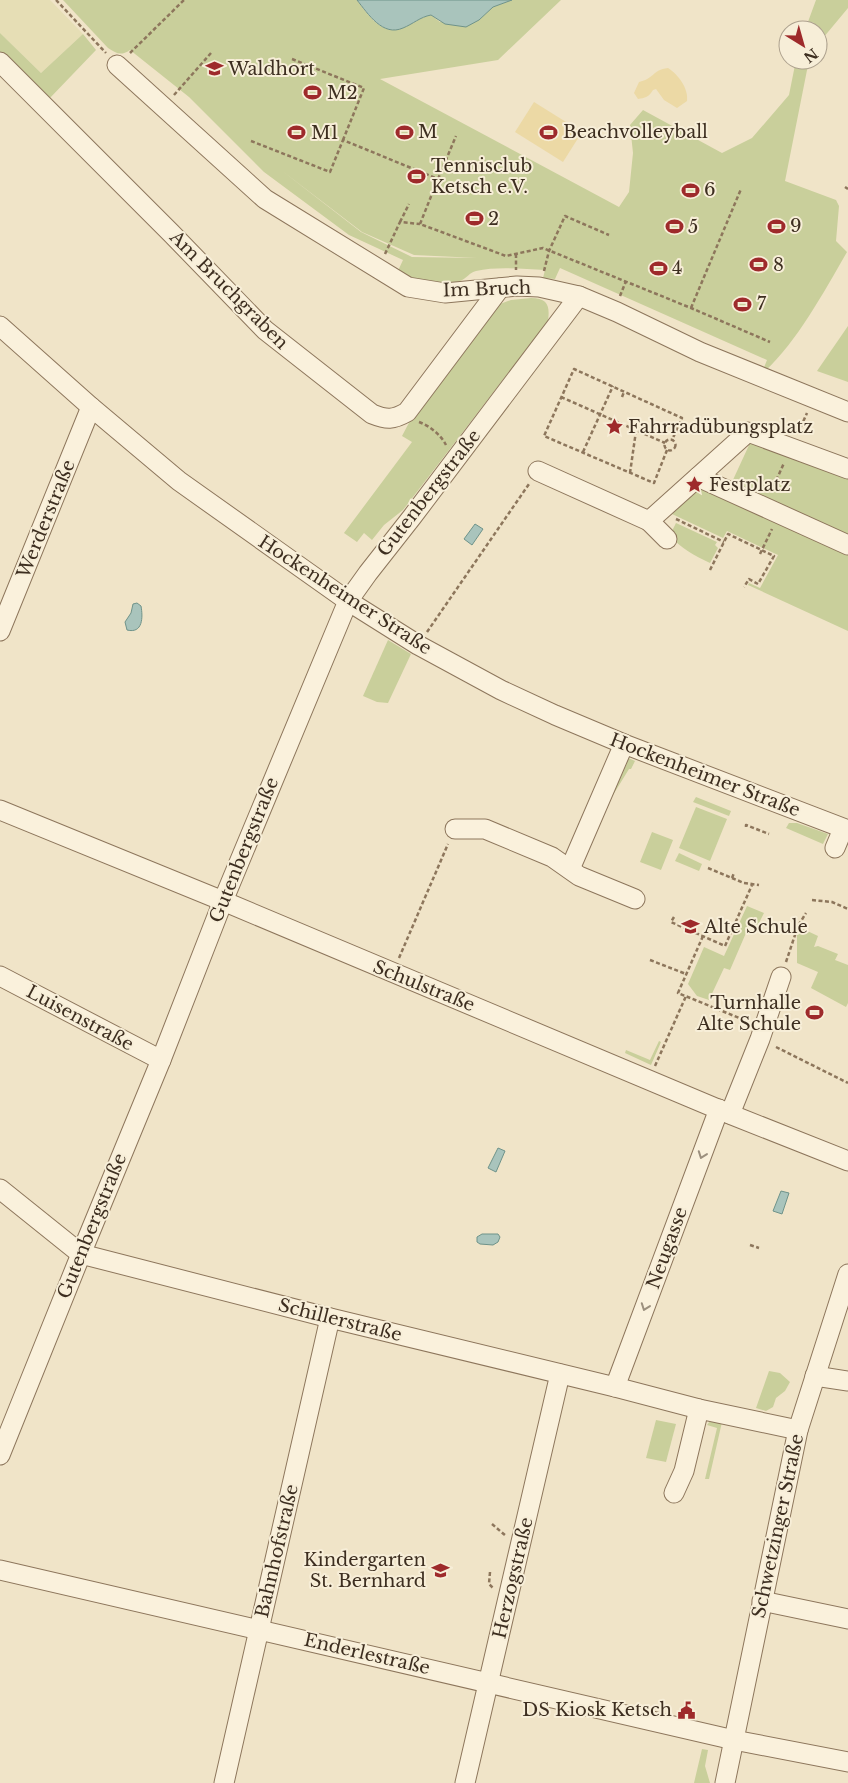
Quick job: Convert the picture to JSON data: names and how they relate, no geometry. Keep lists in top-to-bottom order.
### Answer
{
  "streets": {
    "street": [
      "Im Bruch",
      "Am Bruchgraben",
      "Gutenbergstraße",
      "Werderstraße",
      "Hockenheimer Straße",
      "Schulstraße",
      "Luisenstraße",
      "Neugasse",
      "Schillerstraße",
      "Schwetzinger Straße",
      "Bahnhofstraße",
      "Herzogstraße",
      "Enderlestraße"
    ]
  },
  "crossings": [
    ["Im Bruch", "Gutenbergstraße"],
    ["Gutenbergstraße", "Hockenheimer Straße"],
    ["Gutenbergstraße", "Schulstraße"],
    ["Gutenbergstraße", "Luisenstraße"],
    ["Gutenbergstraße", "Schillerstraße"],
    ["Werderstraße", "Hockenheimer Straße"],
    ["Schulstraße", "Neugasse"],
    ["Neugasse", "Schillerstraße"],
    ["Schillerstraße", "Schwetzinger Straße"],
    ["Schillerstraße", "Bahnhofstraße"],
    ["Schillerstraße", "Herzogstraße"],
    ["Schwetzinger Straße", "Enderlestraße"],
    ["Bahnhofstraße", "Enderlestraße"],
    ["Herzogstraße", "Enderlestraße"]
  ],
  "one_way": ["Neugasse"],
  "places": {
    "school or university": ["Waldhort", "Alte Schule", "Kindergarten St. Bernhard"],
    "sports": [
      "M2",
      "M",
      "Beachvolleyball",
      "M1",
      "Tennisclub Ketsch e.V.",
      "6",
      "2",
      "9",
      "5",
      "8",
      "4",
      "7",
      "Turnhalle Alte Schule"
    ],
    "place": ["Fahrradübungsplatz", "Festplatz"],
    "public building": ["DS Kiosk Ketsch"]
  },
  "north": "bottom right"
}
